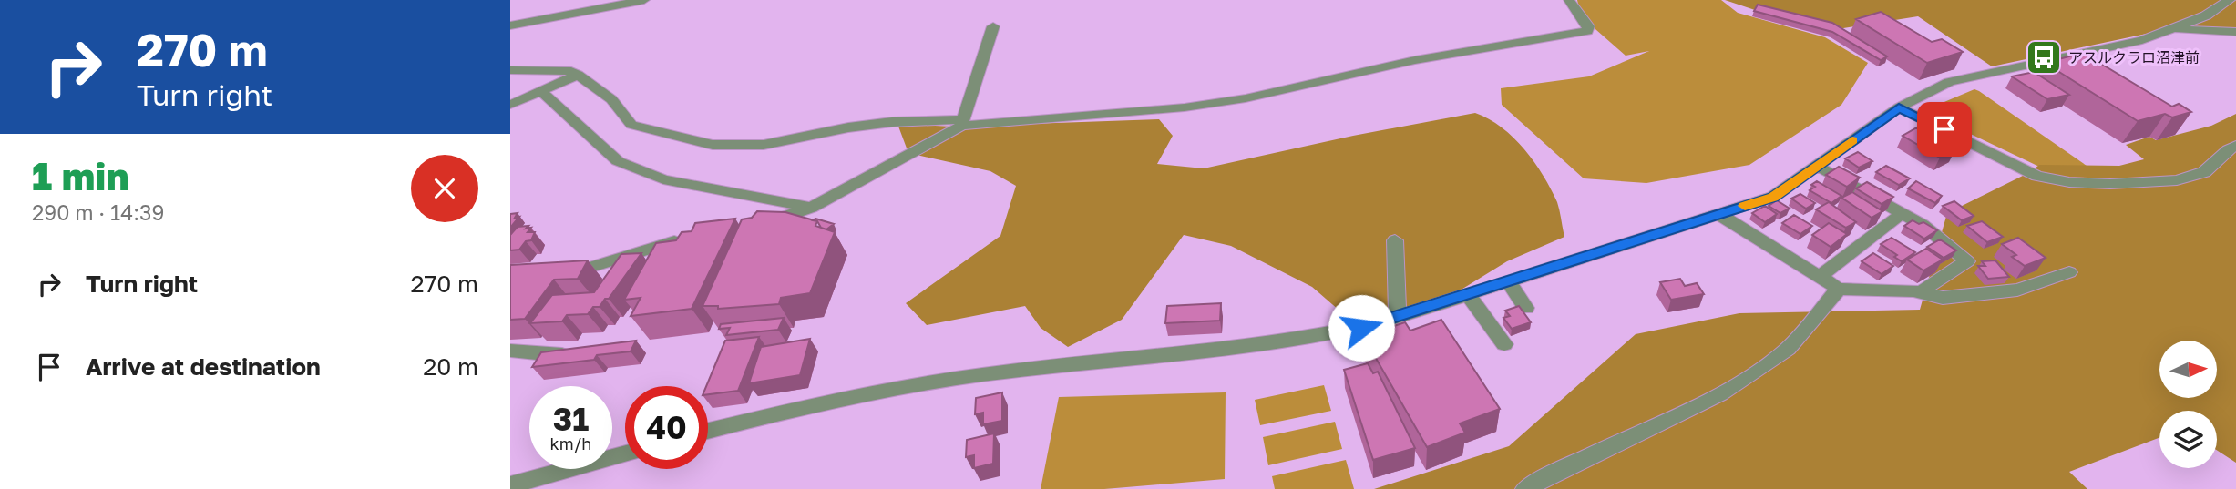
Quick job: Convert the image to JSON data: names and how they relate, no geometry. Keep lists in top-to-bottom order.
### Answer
{
  "places": {
    "bus stop": ["アスルクラロ沼津前"]
  },
  "north": "right",
  "page": {
    "turn": ["270 m", "Turn right"],
    "heading": ["1 min", "290 m · 14:39"],
    "list": [
      {
        "name": "Turn right",
        "value": "270 m"
      },
      {
        "name": "Arrive at destination",
        "value": "20 m"
      }
    ],
    "speed": "31 km/h",
    "limit": "40"
  }
}
